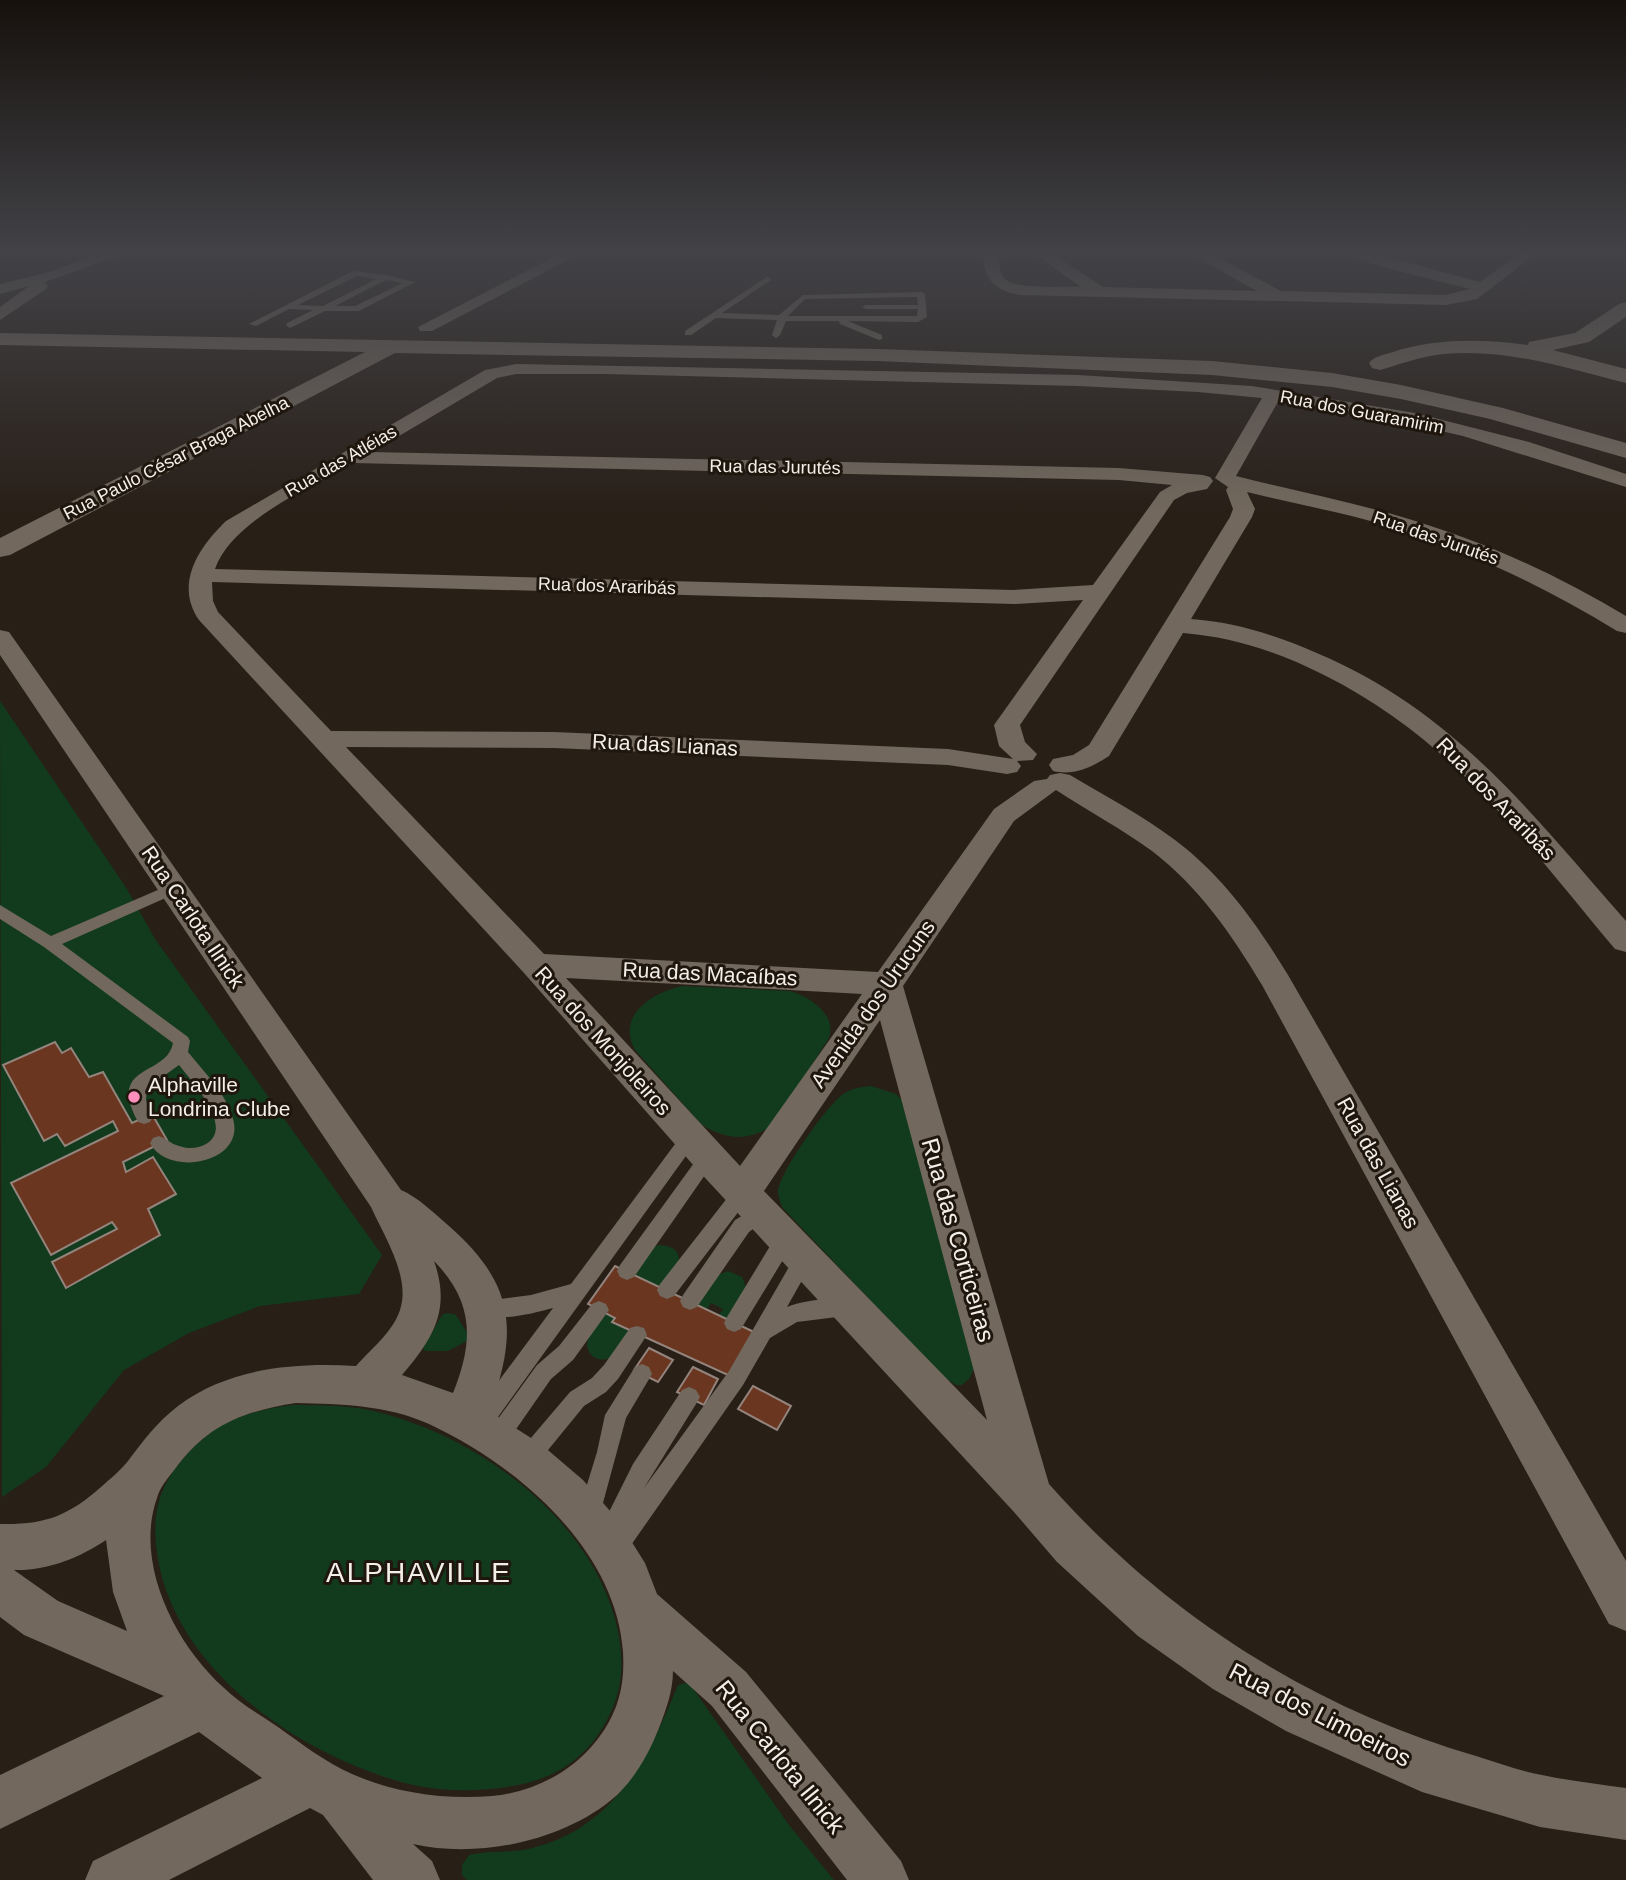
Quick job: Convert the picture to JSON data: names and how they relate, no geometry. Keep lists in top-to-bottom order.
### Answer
{
  "streets": {
    "street": [
      "Rua dos Guaramirim",
      "Rua Paulo César Braga Abelha",
      "Rua das Atléias",
      "Rua das Jurutés",
      "Rua dos Araribás",
      "Rua das Lianas",
      "Rua Carlota Ilnick",
      "Rua das Macaíbas",
      "Avenida dos Urucuns",
      "Rua dos Monjoleiros",
      "Rua das Corticeiras",
      "Rua dos Limoeiros"
    ]
  },
  "crossings": [
    ["Rua dos Guaramirim", "Rua das Atléias"],
    ["Rua das Atléias", "Rua das Jurutés"],
    ["Rua das Atléias", "Rua dos Araribás"],
    ["Rua das Atléias", "Rua dos Monjoleiros"],
    ["Rua das Jurutés", "Avenida dos Urucuns"],
    ["Rua dos Araribás", "Avenida dos Urucuns"],
    ["Rua dos Araribás", "Rua dos Monjoleiros"],
    ["Rua das Lianas", "Avenida dos Urucuns"],
    ["Rua das Lianas", "Rua dos Monjoleiros"],
    ["Rua das Macaíbas", "Avenida dos Urucuns"],
    ["Rua das Macaíbas", "Rua dos Monjoleiros"],
    ["Rua das Macaíbas", "Rua das Corticeiras"],
    ["Avenida dos Urucuns", "Rua dos Monjoleiros"],
    ["Avenida dos Urucuns", "Rua das Corticeiras"],
    ["Rua dos Monjoleiros", "Rua das Corticeiras"],
    ["Rua dos Monjoleiros", "Rua dos Limoeiros"],
    ["Rua das Corticeiras", "Rua dos Limoeiros"]
  ],
  "districts": ["ALPHAVILLE"],
  "places": ["Alphaville Londrina Clube"]
}
